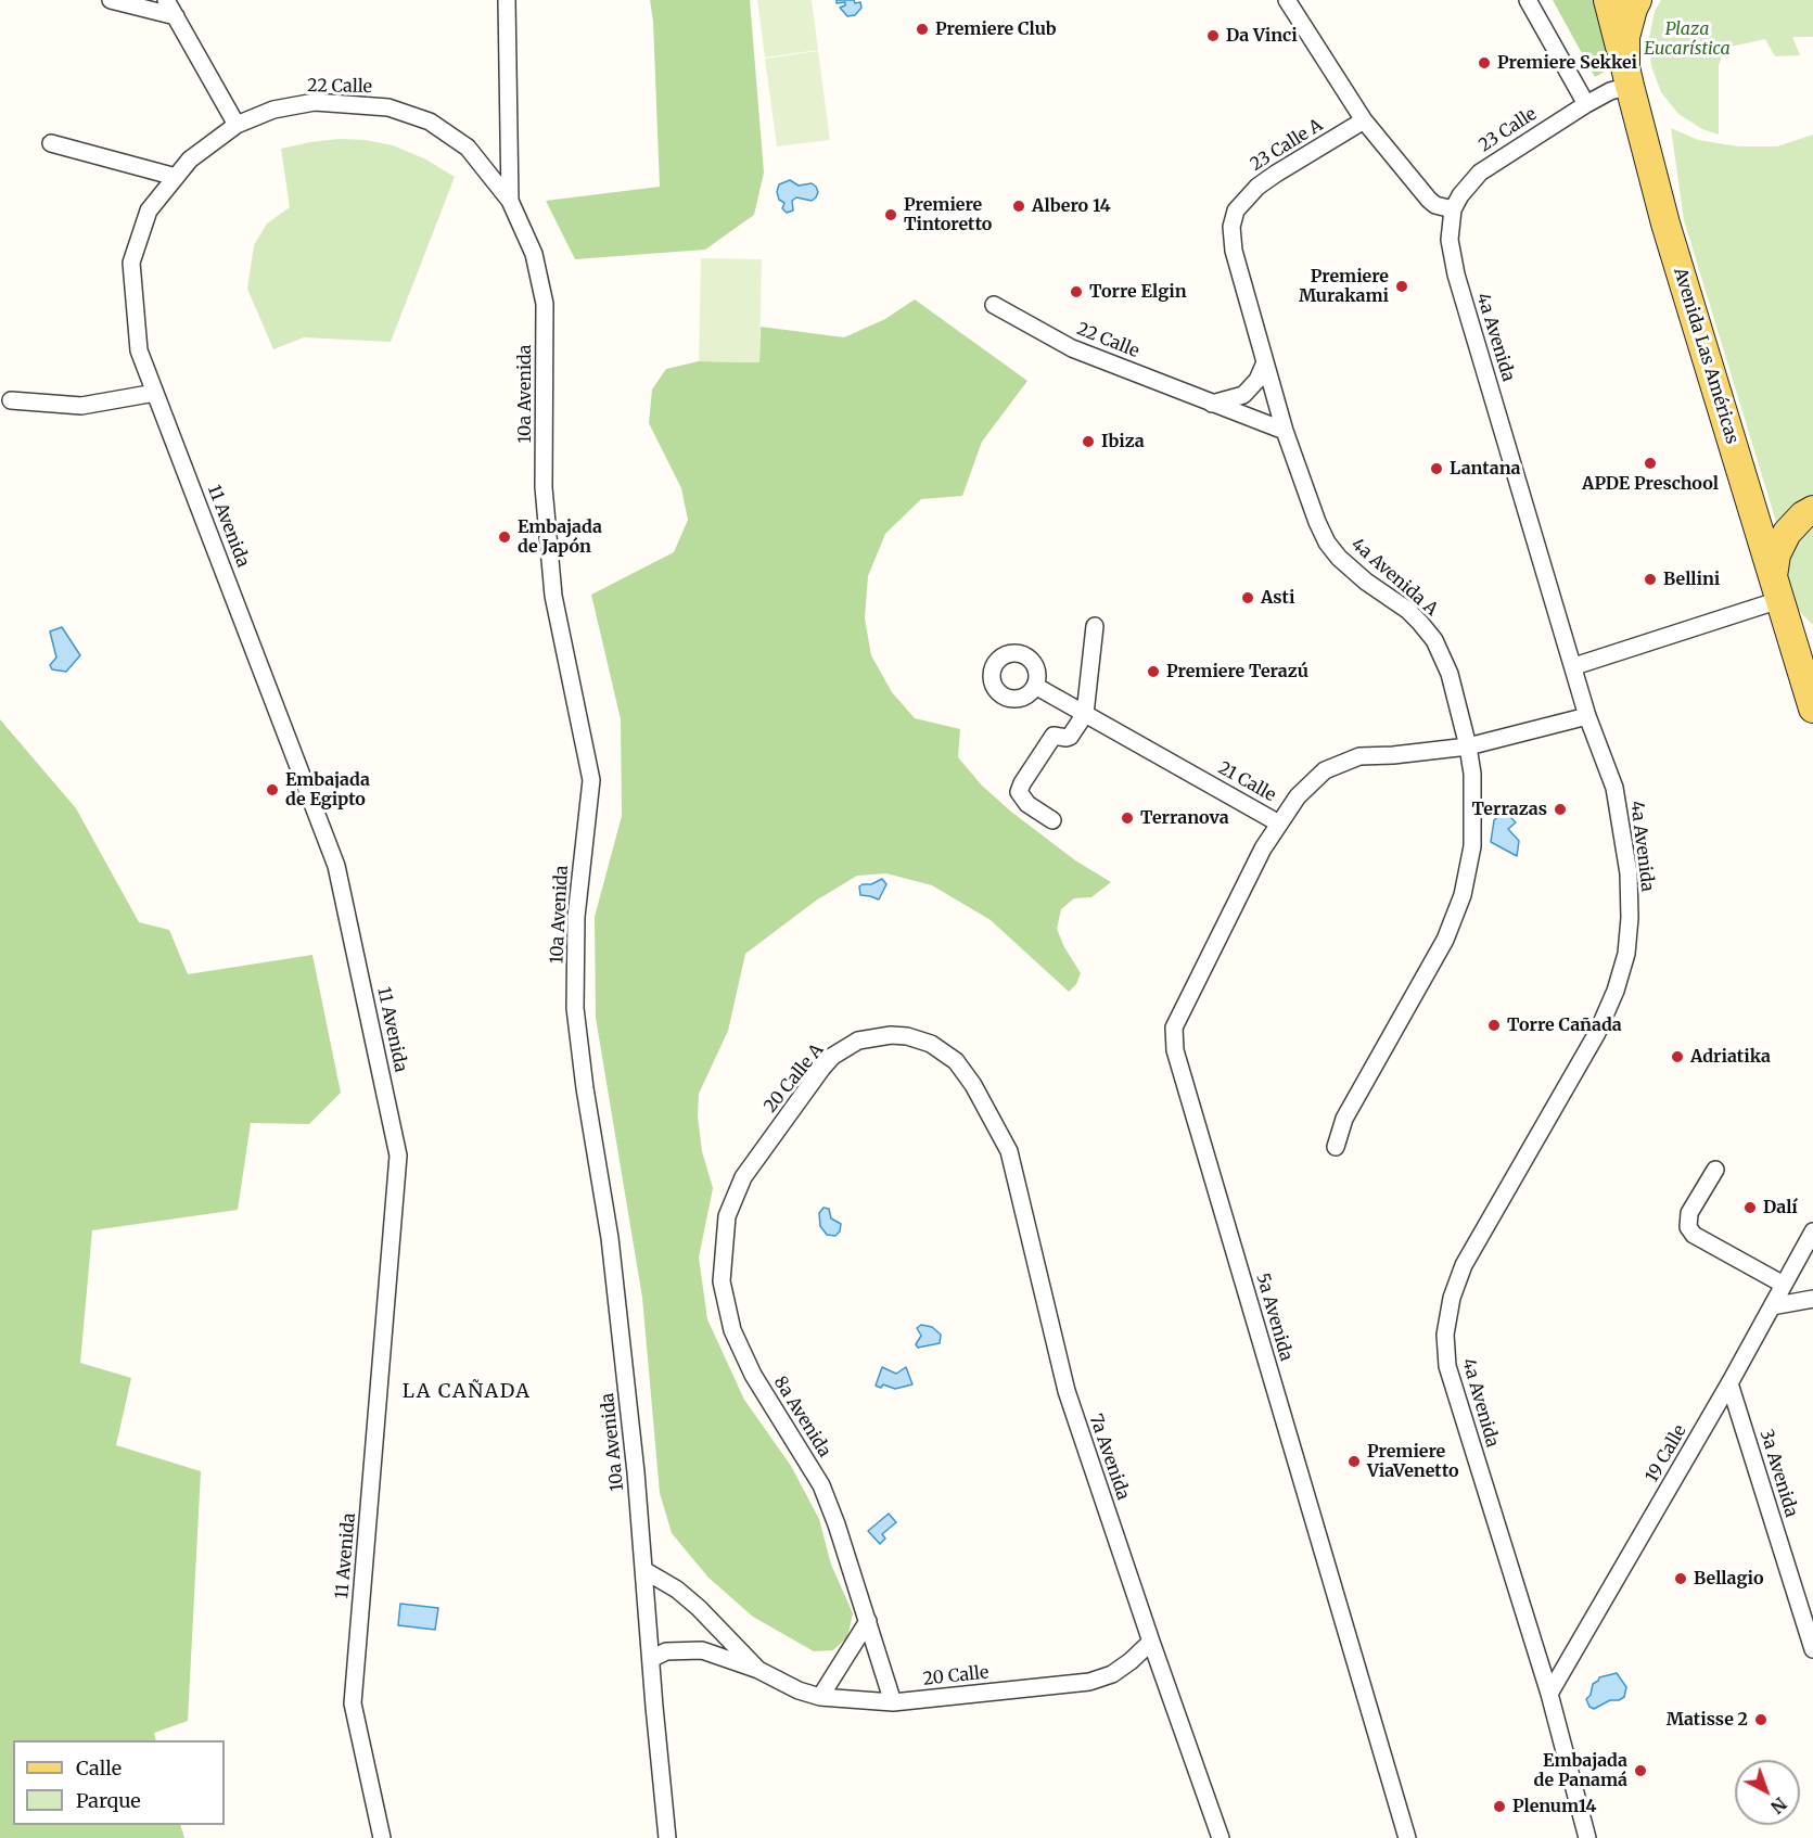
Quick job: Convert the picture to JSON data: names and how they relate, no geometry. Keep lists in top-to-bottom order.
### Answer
{
  "streets": {
    "main road": ["Avenida Las Américas"],
    "street": [
      "22 Calle",
      "23 Calle",
      "23 Calle A",
      "4a Avenida",
      "10a Avenida",
      "11 Avenida",
      "4a Avenida A",
      "21 Calle",
      "20 Calle A",
      "5a Avenida",
      "8a Avenida",
      "19 Calle",
      "7a Avenida",
      "3a Avenida",
      "20 Calle"
    ]
  },
  "crossings": [
    ["22 Calle", "10a Avenida"],
    ["22 Calle", "11 Avenida"],
    ["22 Calle", "4a Avenida A"],
    ["23 Calle", "4a Avenida"],
    ["23 Calle A", "4a Avenida A"],
    ["4a Avenida", "21 Calle"],
    ["4a Avenida", "19 Calle"],
    ["10a Avenida", "20 Calle"],
    ["4a Avenida A", "21 Calle"],
    ["21 Calle", "5a Avenida"],
    ["20 Calle A", "8a Avenida"],
    ["20 Calle A", "7a Avenida"],
    ["8a Avenida", "20 Calle"],
    ["19 Calle", "3a Avenida"],
    ["7a Avenida", "20 Calle"]
  ],
  "districts": ["LA CAÑADA"],
  "parks": ["Plaza Eucarística"],
  "places": [
    "Premiere Club",
    "Da Vinci",
    "Premiere Sekkei",
    "Albero 14",
    "Premiere Tintoretto",
    "Premiere Murakami",
    "Torre Elgin",
    "Ibiza",
    "APDE Preschool",
    "Lantana",
    "Embajada de Japón",
    "Bellini",
    "Asti",
    "Premiere Terazú",
    "Embajada de Egipto",
    "Terrazas",
    "Terranova",
    "Torre Cañada",
    "Adriatika",
    "Dalí",
    "Premiere ViaVenetto",
    "Bellagio",
    "Matisse 2",
    "Embajada de Panamá",
    "Plenum14"
  ],
  "legend": ["Calle", "Parque"],
  "north": "bottom right"
}
